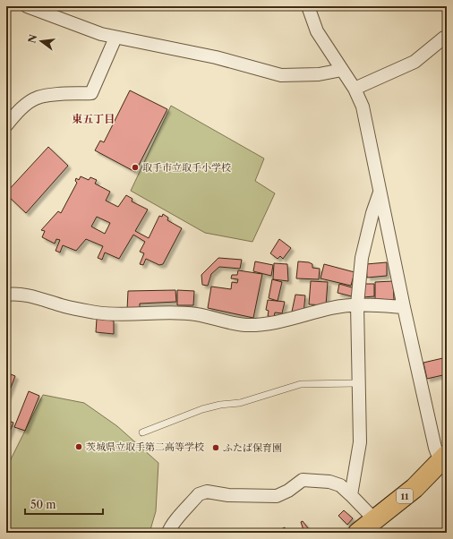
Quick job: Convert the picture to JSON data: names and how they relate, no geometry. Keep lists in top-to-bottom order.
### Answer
{
  "streets": {
    "main road": ["11"]
  },
  "districts": ["東五丁目"],
  "places": ["取手市立取手小学校", "茨城県立取手第二高等学校", "ふたば保育園"],
  "scale_bar": "50 m",
  "north": "left"
}
